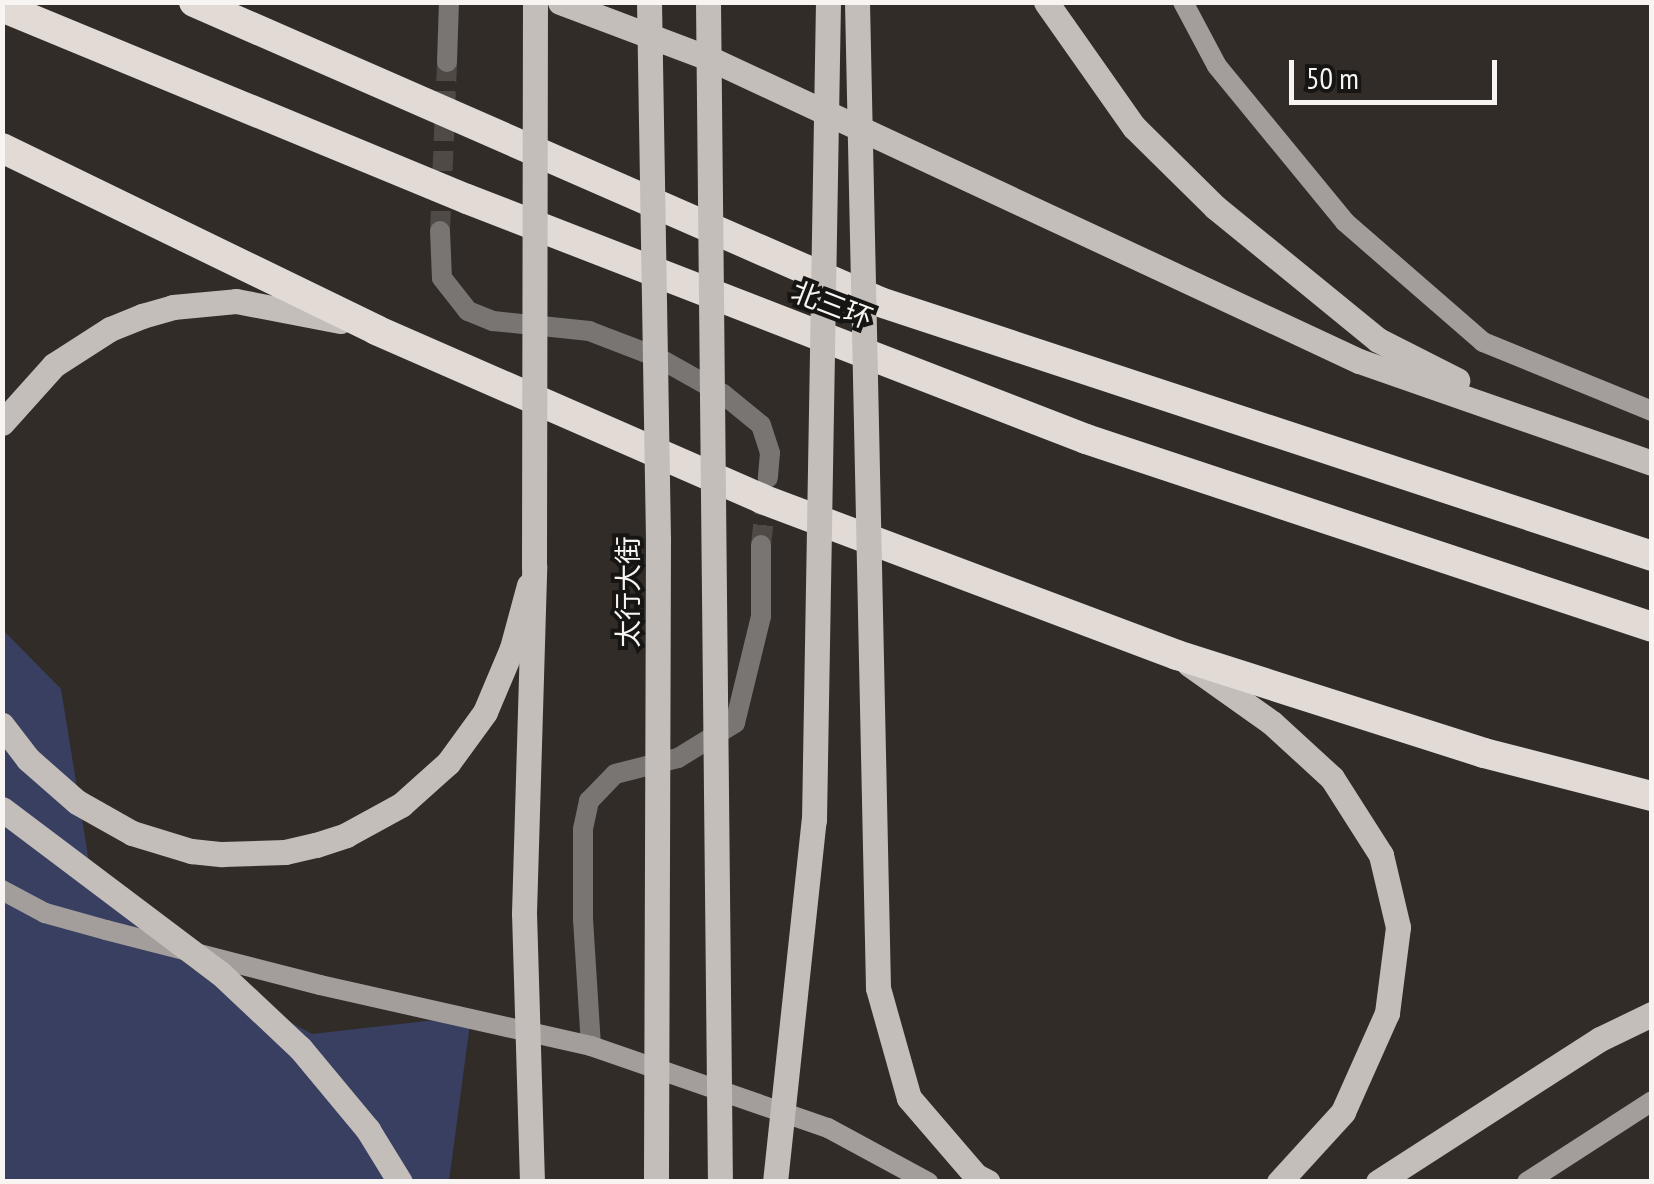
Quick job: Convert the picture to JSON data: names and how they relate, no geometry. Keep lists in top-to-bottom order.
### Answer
{
  "streets": {
    "highway": ["北三环"],
    "main road": ["太行大街"]
  },
  "scale_bar": "50 m"
}
